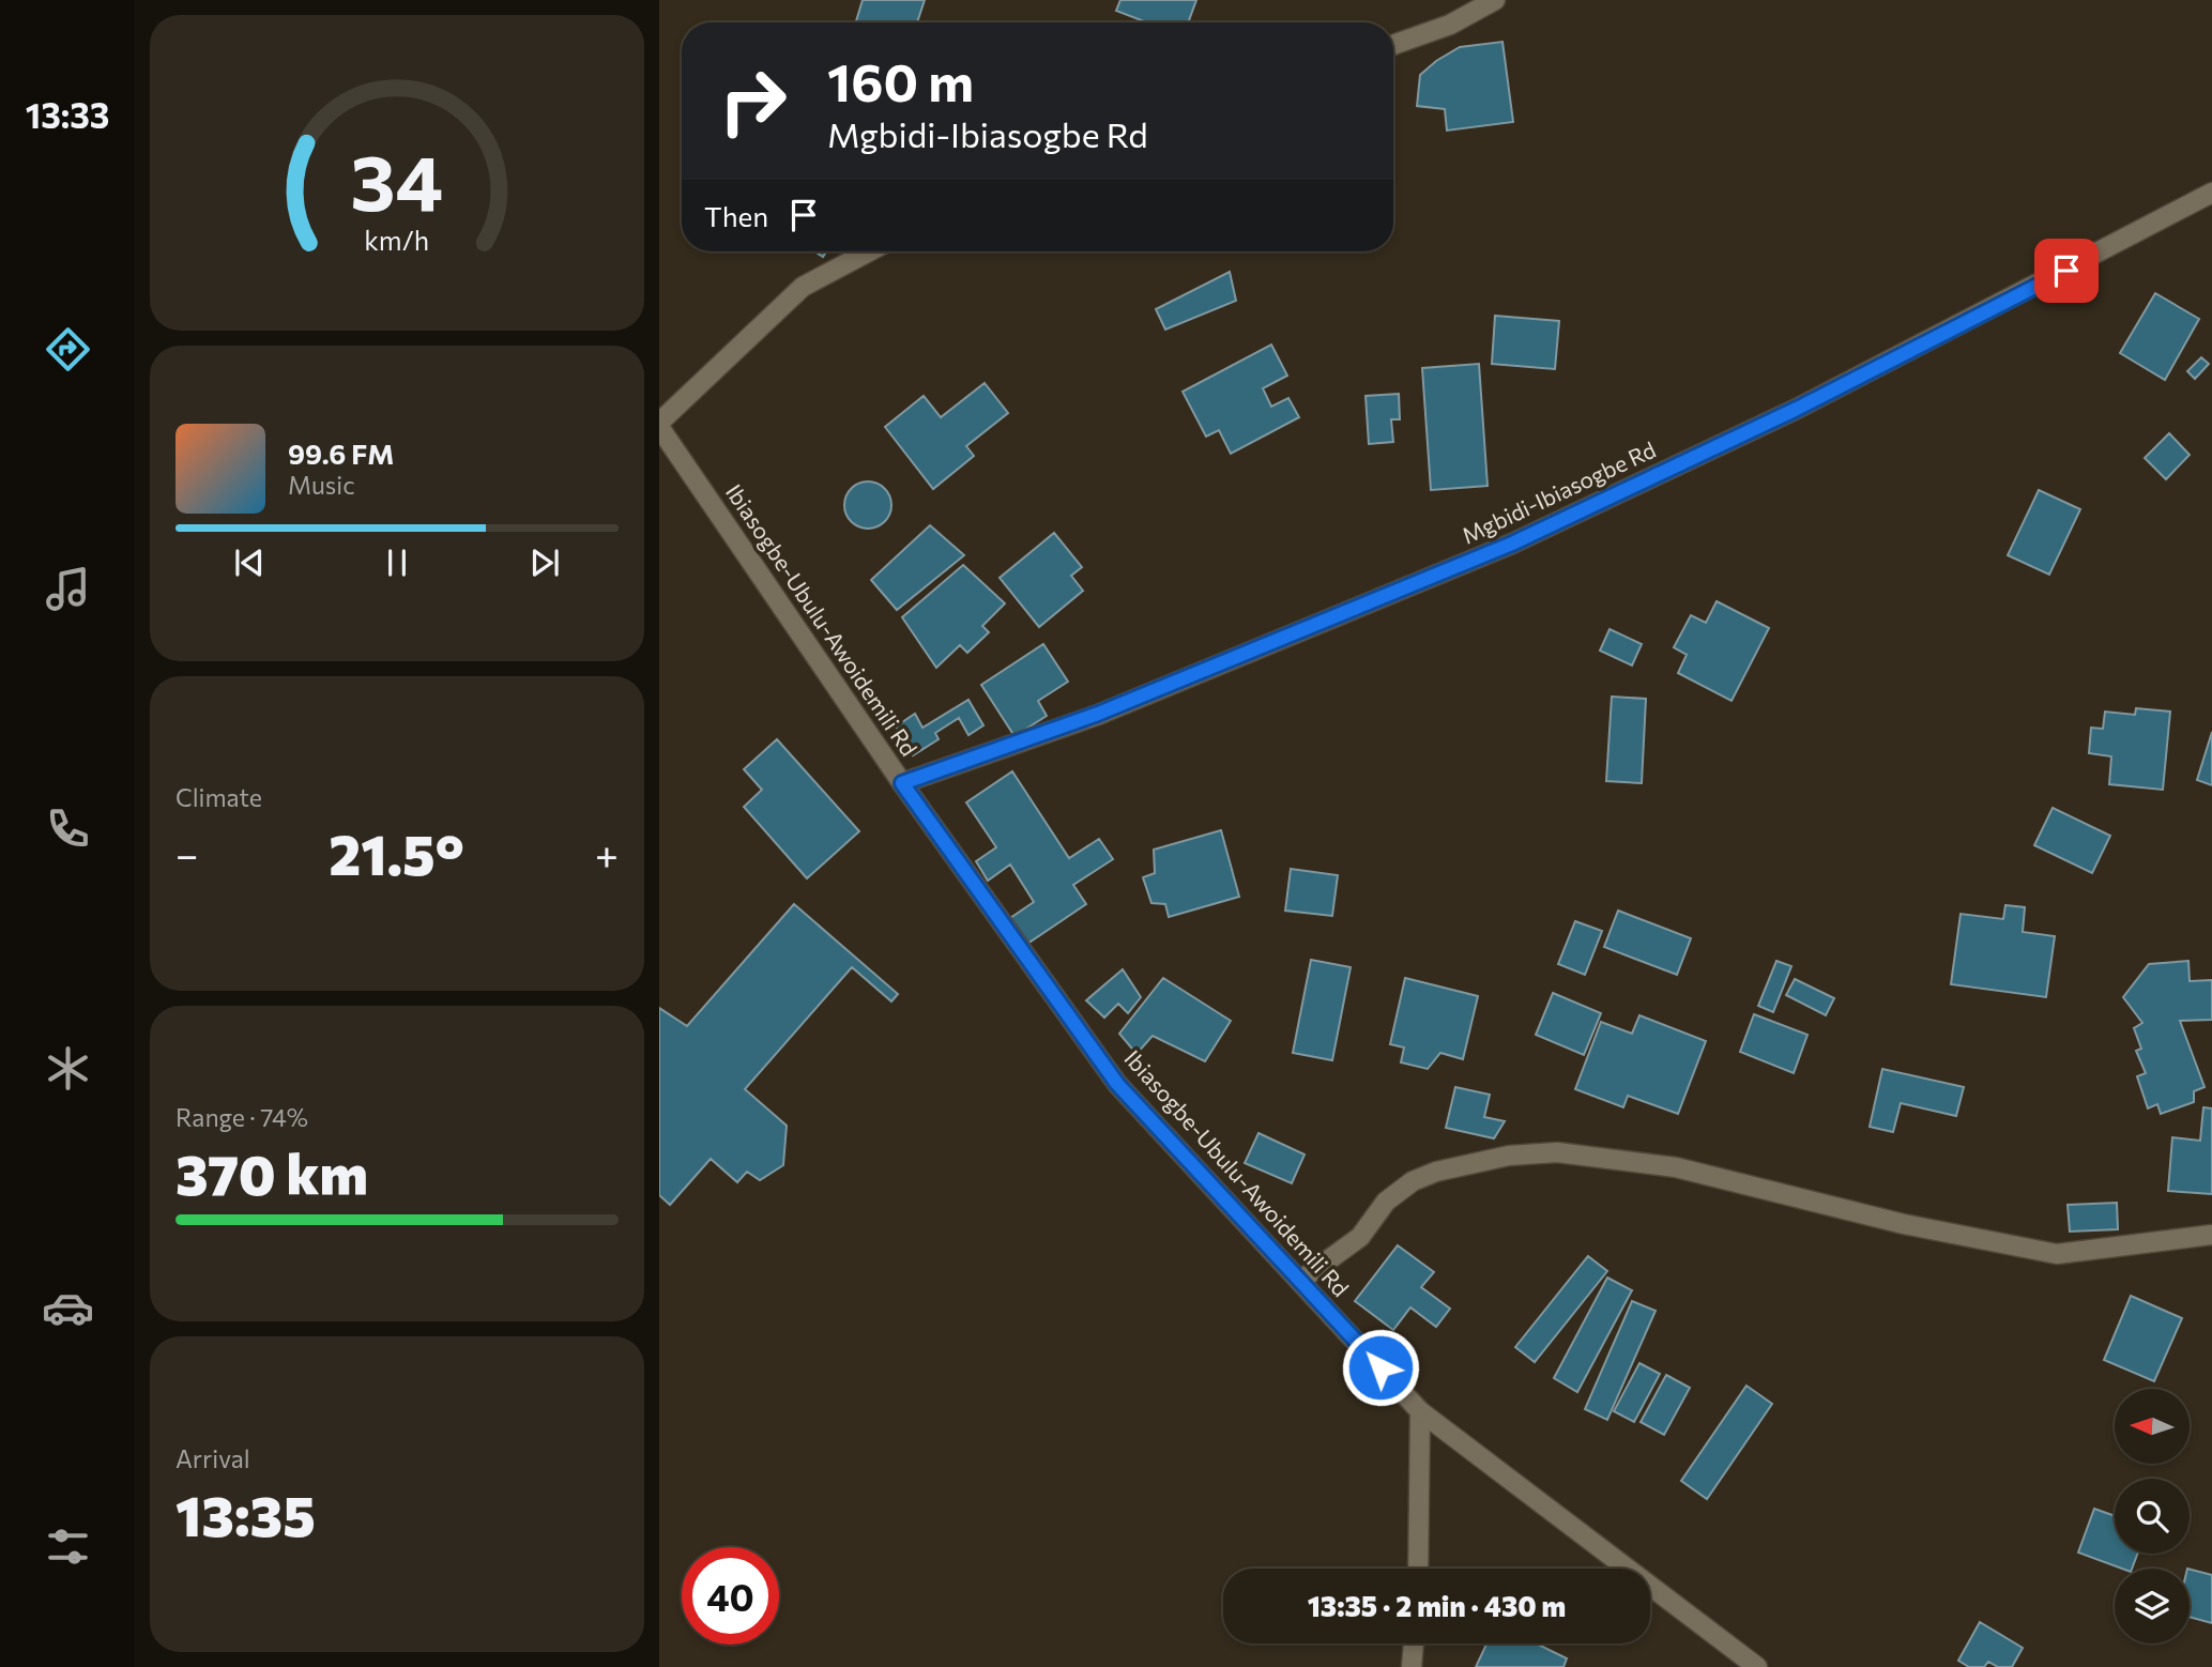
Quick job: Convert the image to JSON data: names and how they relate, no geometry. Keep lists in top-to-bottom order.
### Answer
{
  "streets": {
    "street": ["Mgbidi-Ibiasogbe Rd", "Ibiasogbe-Ubulu-Awoidemili Rd"]
  },
  "crossings": [
    ["Mgbidi-Ibiasogbe Rd", "Ibiasogbe-Ubulu-Awoidemili Rd"]
  ],
  "north": "left",
  "page": {
    "tabs": "13:33",
    "turn": ["160 m", "Mgbidi-Ibiasogbe Rd"],
    "then": "Then",
    "song": ["99.6 FM", "Music"],
    "tile": [
      "Climate",
      ["Range · 74%", "370 km"],
      ["Arrival", "13:35"]
    ],
    "heat": ["−", "21.5°", "+"],
    "limit": "40",
    "trip": "13:35 · 2 min · 430 m",
    "gauge": ["34", "km/h"]
  }
}
